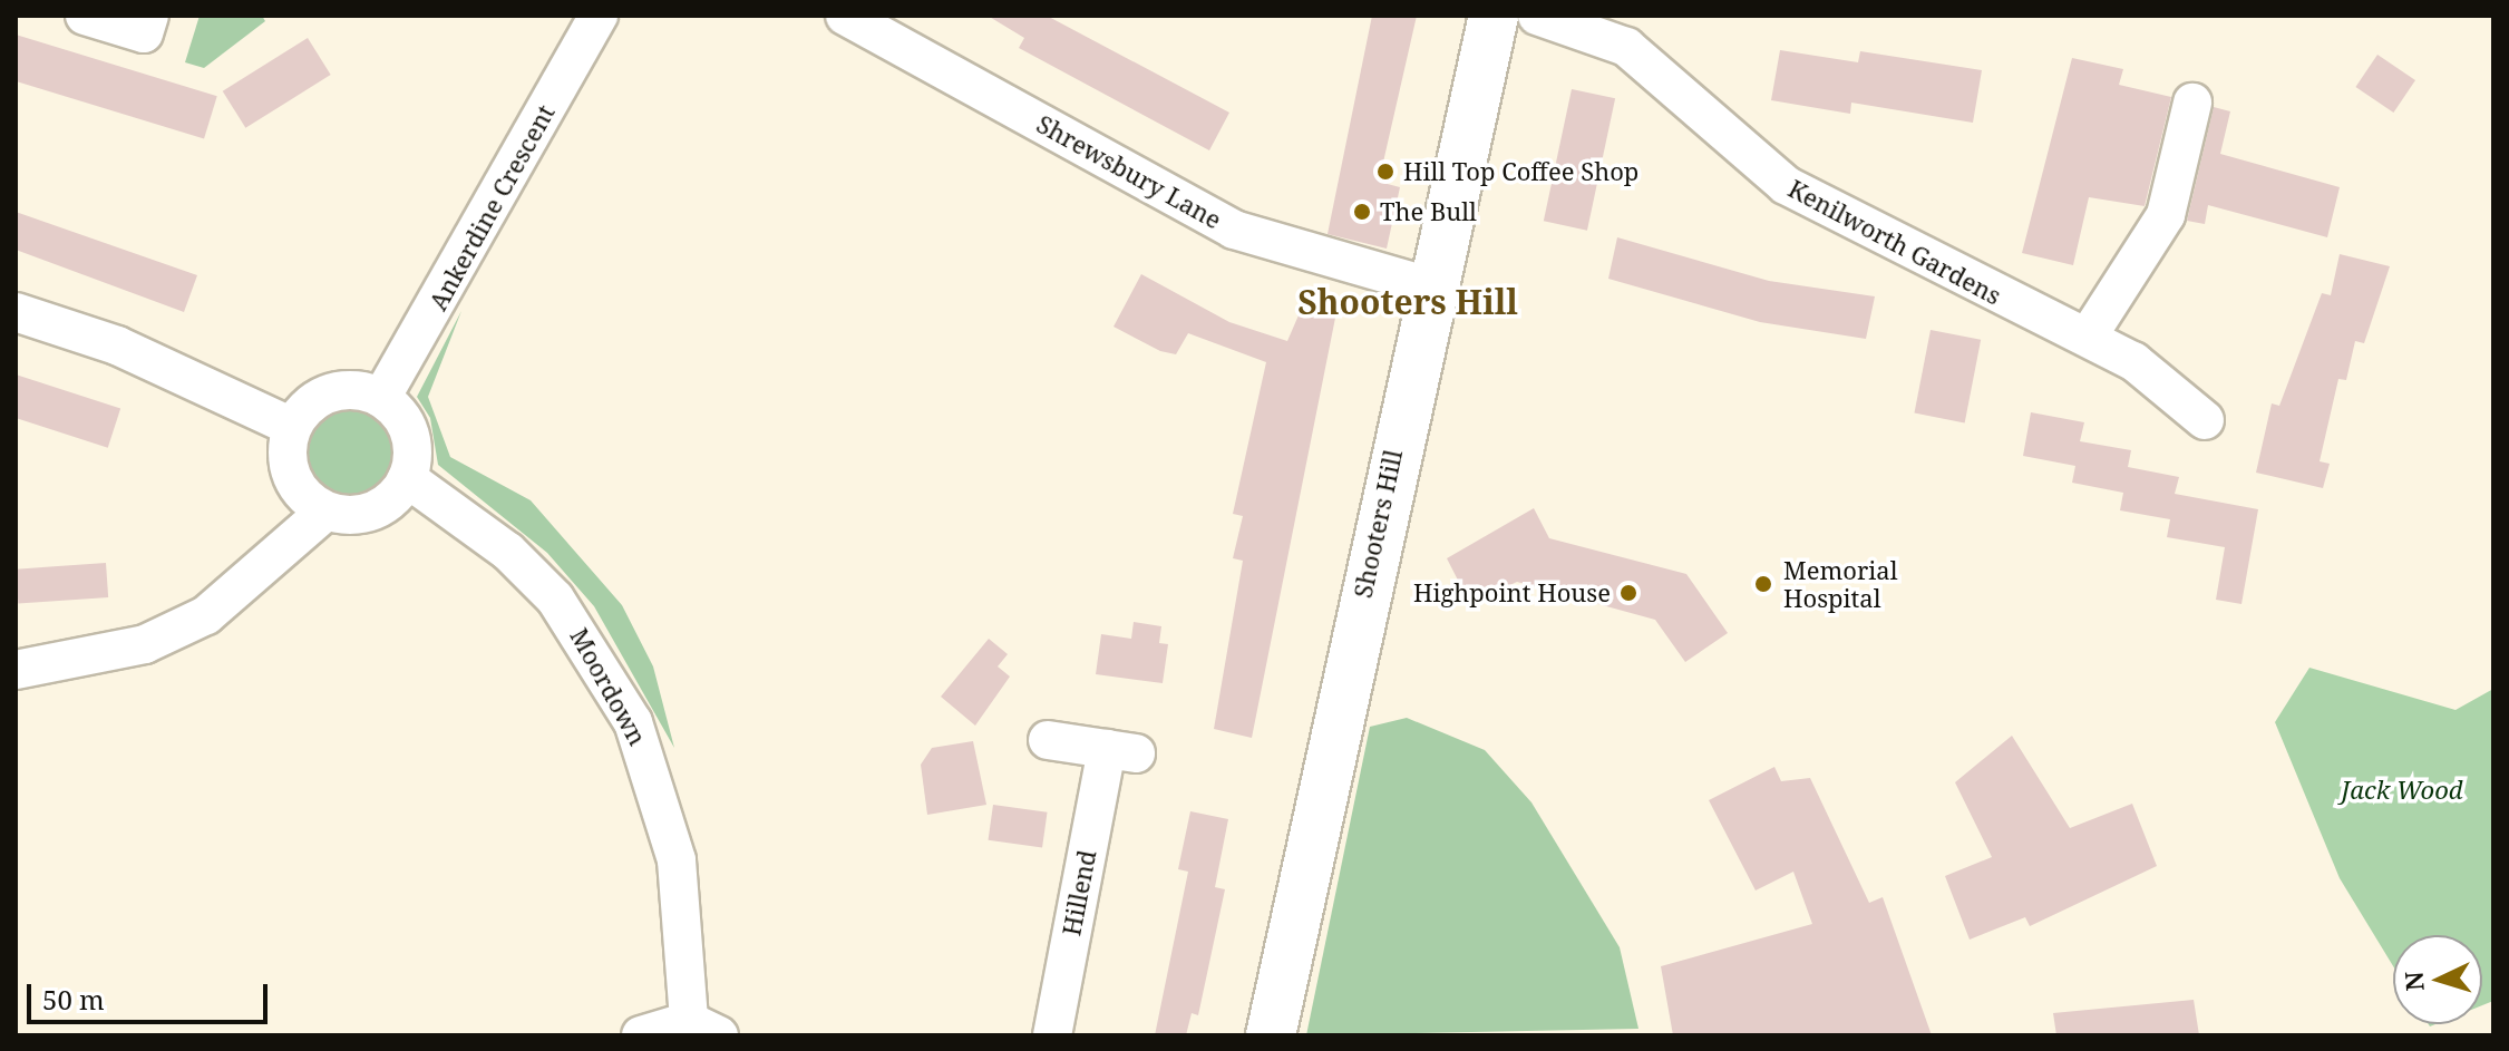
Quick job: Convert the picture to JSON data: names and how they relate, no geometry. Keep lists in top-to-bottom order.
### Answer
{
  "streets": {
    "main road": ["Shooters Hill"],
    "street": [
      "Shrewsbury Lane",
      "Ankerdine Crescent",
      "Kenilworth Gardens",
      "Moordown",
      "Hillend"
    ]
  },
  "crossings": [
    ["Shrewsbury Lane", "Shooters Hill"],
    ["Ankerdine Crescent", "Moordown"]
  ],
  "districts": ["Shooters Hill"],
  "parks": ["Jack Wood"],
  "places": [
    "Hill Top Coffee Shop",
    "The Bull",
    "Memorial Hospital",
    "Highpoint House"
  ],
  "scale_bar": "50 m",
  "north": "left"
}
